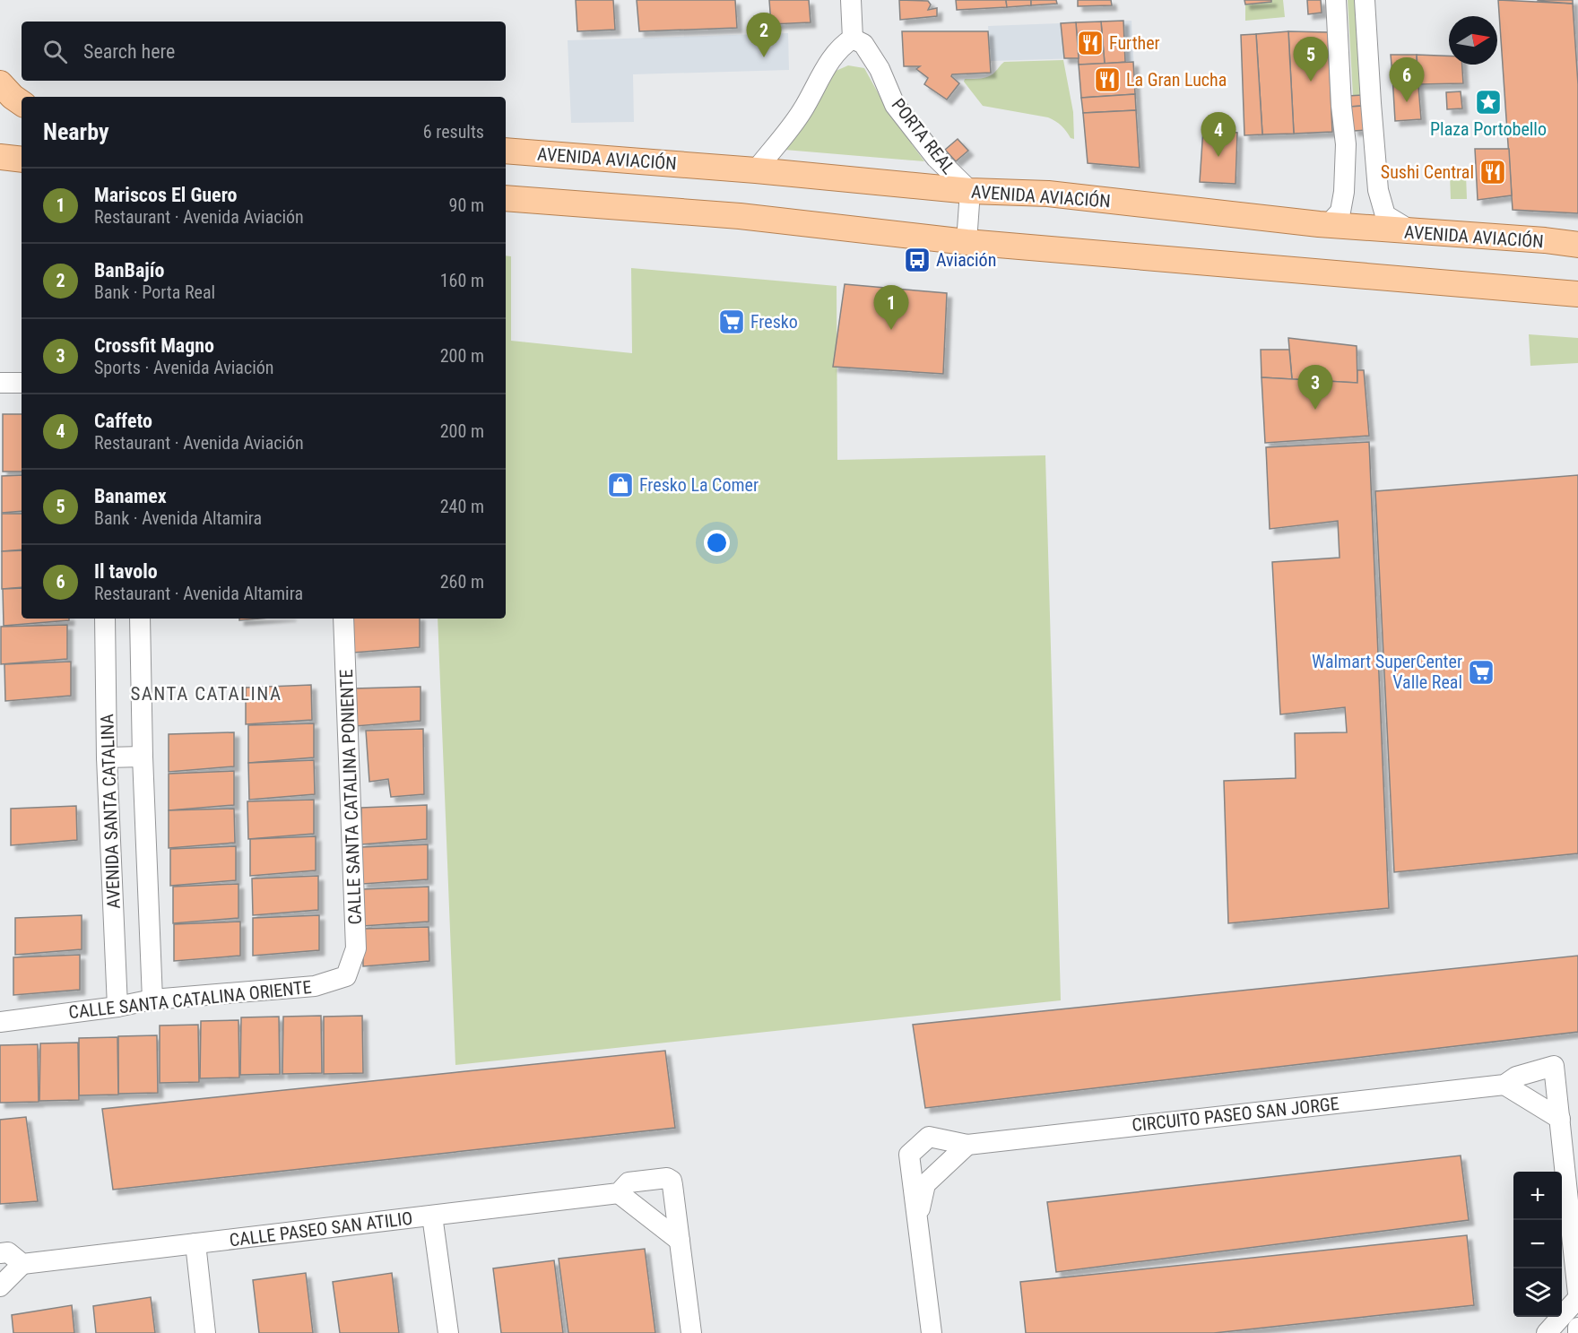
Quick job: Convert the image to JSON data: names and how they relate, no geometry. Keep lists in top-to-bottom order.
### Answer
{
  "streets": {
    "main road": ["AVENIDA AVIACIÓN"],
    "street": [
      "PORTA REAL",
      "CALLE SANTA CATALINA PONIENTE",
      "AVENIDA SANTA CATALINA",
      "CALLE SANTA CATALINA ORIENTE",
      "CIRCUITO PASEO SAN JORGE",
      "CALLE PASEO SAN ATILIO"
    ]
  },
  "crossings": [
    ["PORTA REAL", "AVENIDA AVIACIÓN"],
    ["CALLE SANTA CATALINA PONIENTE", "CALLE SANTA CATALINA ORIENTE"],
    ["AVENIDA SANTA CATALINA", "CALLE SANTA CATALINA ORIENTE"]
  ],
  "districts": ["SANTA CATALINA"],
  "places": {
    "restaurant": ["Further", "La Gran Lucha", "Sushi Central"],
    "place": ["Plaza Portobello"],
    "bus stop": ["Aviación"],
    "supermarket": ["Fresko", "Walmart SuperCenter Valle Real"],
    "shop": ["Fresko La Comer"]
  },
  "north": "right",
  "page": {
    "pins": [
      "2",
      "5",
      "6",
      "4",
      "1",
      "3"
    ],
    "search": "Search here",
    "heading": ["Nearby", "6 results"],
    "list": [
      {
        "mark": "1",
        "name": "Mariscos El Guero",
        "note": "Restaurant · Avenida Aviación",
        "value": "90 m"
      },
      {
        "mark": "2",
        "name": "BanBajío",
        "note": "Bank · Porta Real",
        "value": "160 m"
      },
      {
        "mark": "3",
        "name": "Crossfit Magno",
        "note": "Sports · Avenida Aviación",
        "value": "200 m"
      },
      {
        "mark": "4",
        "name": "Caffeto",
        "note": "Restaurant · Avenida Aviación",
        "value": "200 m"
      },
      {
        "mark": "5",
        "name": "Banamex",
        "note": "Bank · Avenida Altamira",
        "value": "240 m"
      },
      {
        "mark": "6",
        "name": "Il tavolo",
        "note": "Restaurant · Avenida Altamira",
        "value": "260 m"
      }
    ],
    "map_buttons": ["+", "−"]
  }
}
